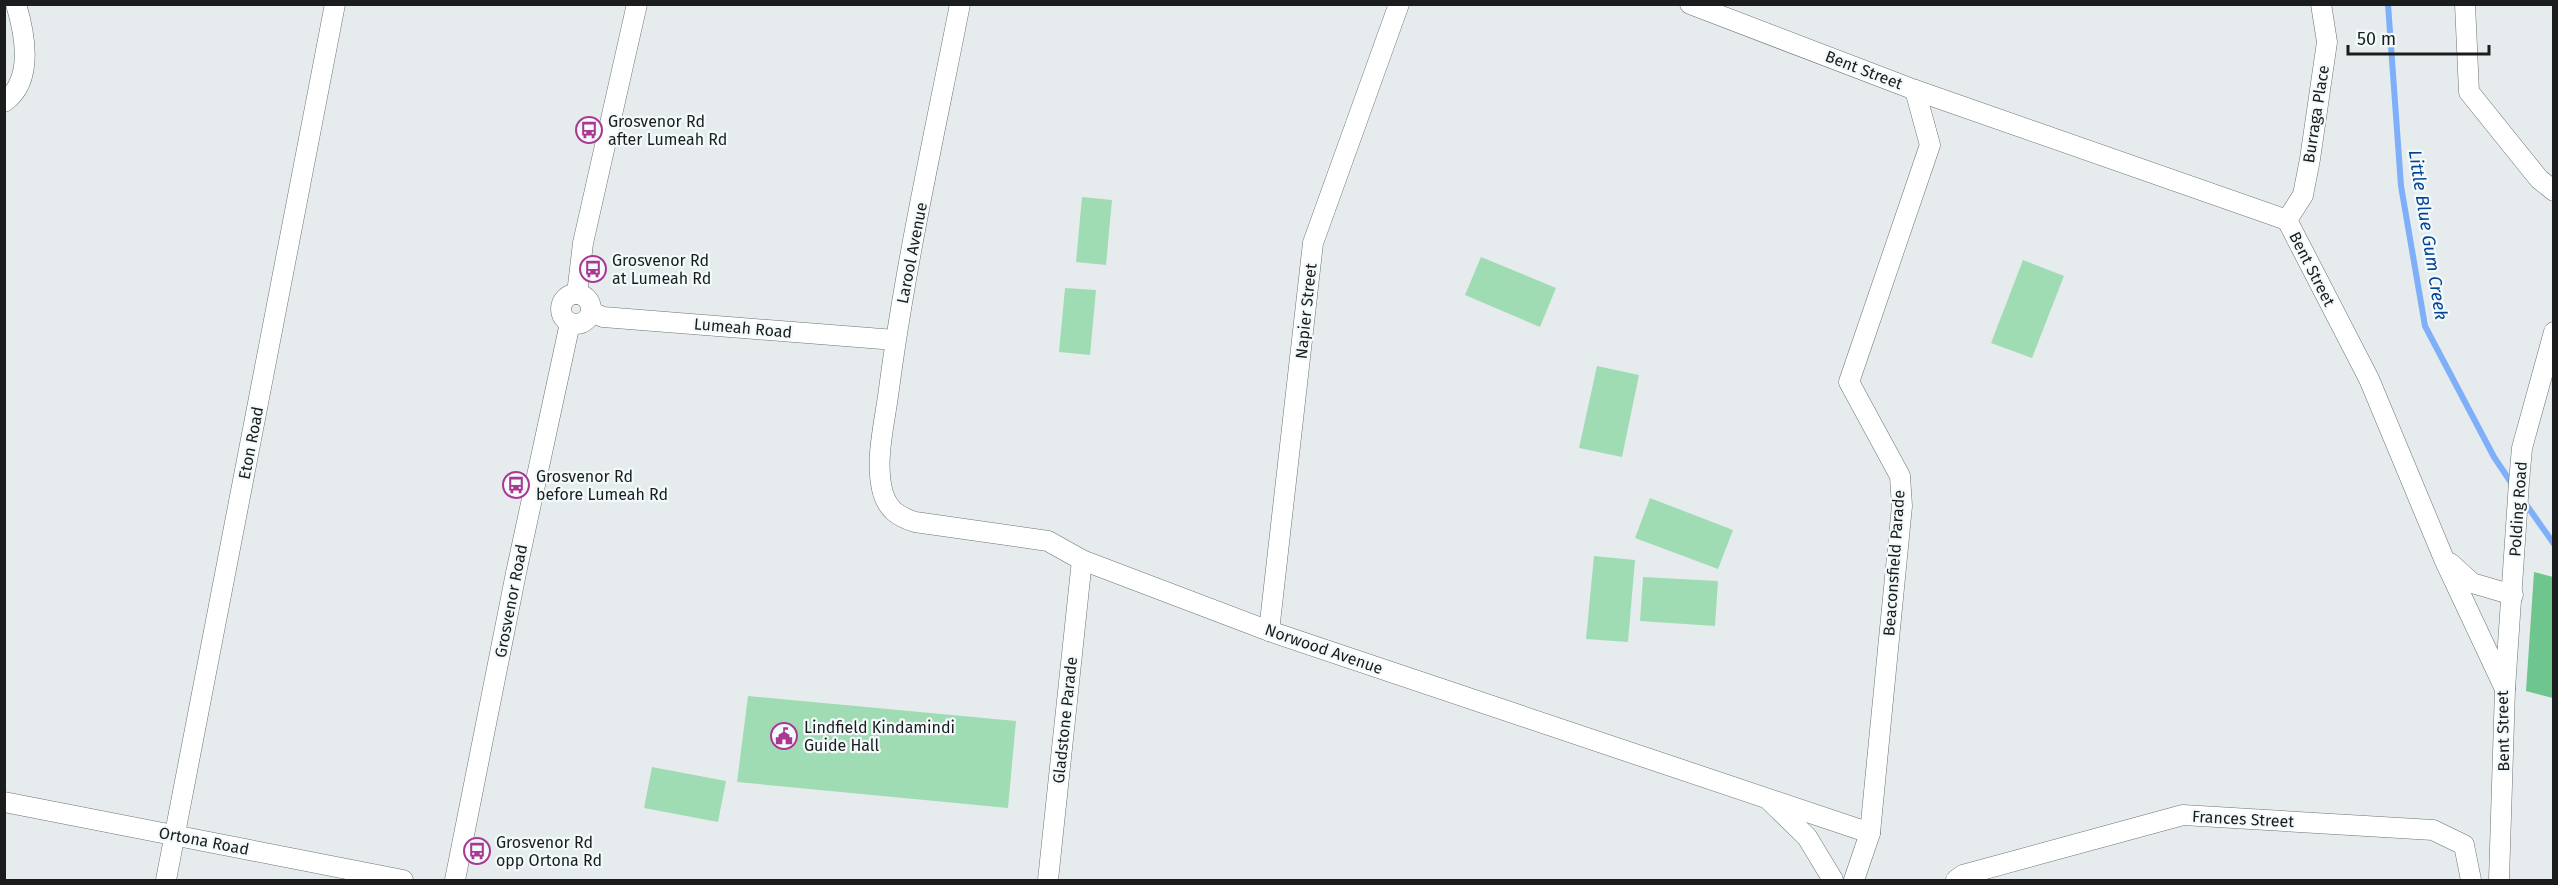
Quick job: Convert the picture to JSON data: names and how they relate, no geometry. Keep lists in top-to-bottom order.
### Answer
{
  "streets": {
    "street": [
      "Bent Street",
      "Burraga Place",
      "Larool Avenue",
      "Napier Street",
      "Lumeah Road",
      "Eton Road",
      "Polding Road",
      "Beaconsfield Parade",
      "Grosvenor Road",
      "Norwood Avenue",
      "Gladstone Parade",
      "Frances Street",
      "Ortona Road"
    ]
  },
  "crossings": [
    ["Bent Street", "Burraga Place"],
    ["Bent Street", "Polding Road"],
    ["Bent Street", "Beaconsfield Parade"],
    ["Larool Avenue", "Lumeah Road"],
    ["Larool Avenue", "Norwood Avenue"],
    ["Napier Street", "Norwood Avenue"],
    ["Lumeah Road", "Grosvenor Road"],
    ["Eton Road", "Ortona Road"],
    ["Beaconsfield Parade", "Norwood Avenue"],
    ["Norwood Avenue", "Gladstone Parade"]
  ],
  "water": ["Little Blue Gum Creek"],
  "places": {
    "bus stop": [
      "Grosvenor Rd after Lumeah Rd",
      "Grosvenor Rd at Lumeah Rd",
      "Grosvenor Rd before Lumeah Rd",
      "Grosvenor Rd opp Ortona Rd"
    ],
    "public building": ["Lindfield Kindamindi Guide Hall"]
  },
  "scale_bar": "50 m"
}
